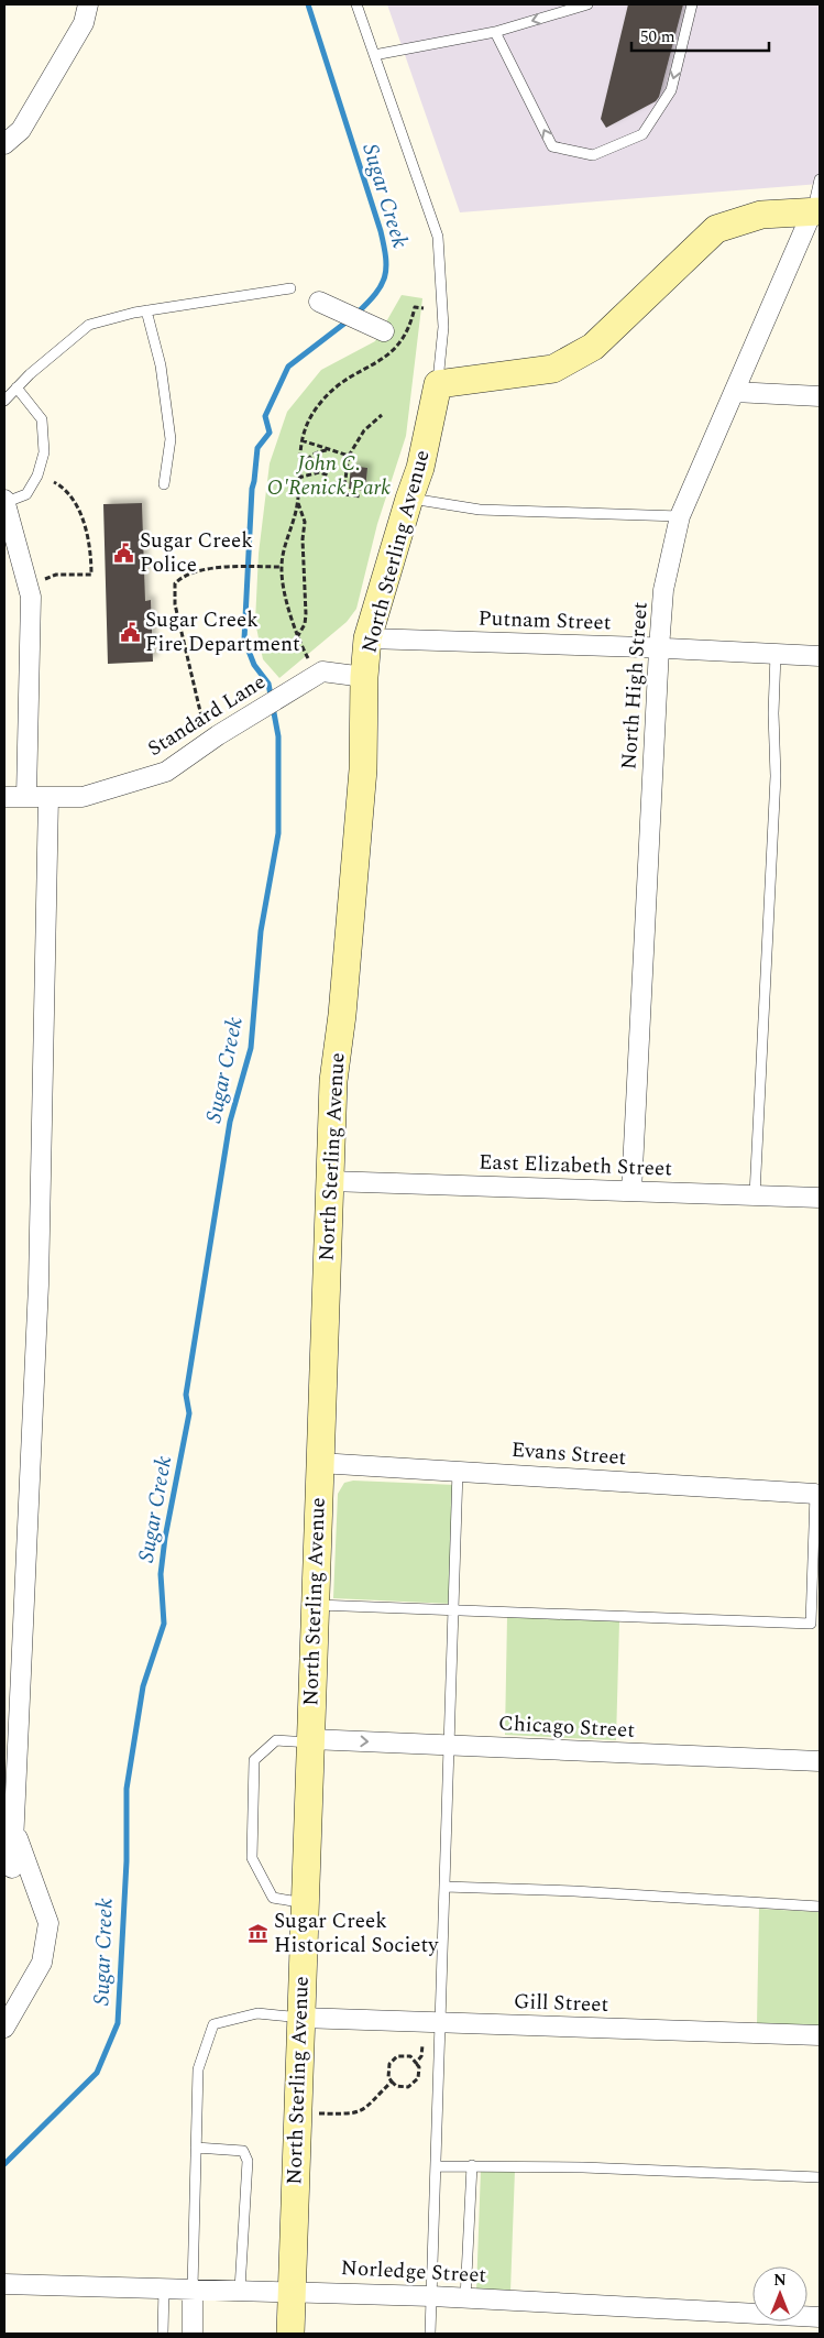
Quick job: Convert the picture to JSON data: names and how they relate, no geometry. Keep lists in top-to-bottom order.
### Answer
{
  "streets": {
    "main road": ["North Sterling Avenue"],
    "street": [
      "Putnam Street",
      "North High Street",
      "Standard Lane",
      "East Elizabeth Street",
      "Evans Street",
      "Chicago Street",
      "Gill Street",
      "Norledge Street"
    ]
  },
  "crossings": [
    ["North Sterling Avenue", "Putnam Street"],
    ["North Sterling Avenue", "Standard Lane"],
    ["North Sterling Avenue", "East Elizabeth Street"],
    ["North Sterling Avenue", "Evans Street"],
    ["North Sterling Avenue", "Chicago Street"],
    ["North Sterling Avenue", "Gill Street"],
    ["North Sterling Avenue", "Norledge Street"],
    ["Putnam Street", "North High Street"],
    ["North High Street", "East Elizabeth Street"]
  ],
  "water": ["Sugar Creek"],
  "parks": ["John C. O'Renick Park"],
  "places": {
    "public building": ["Sugar Creek Police", "Sugar Creek Fire Department"],
    "museum": ["Sugar Creek Historical Society"]
  },
  "scale_bar": "50 m",
  "north": "top"
}
